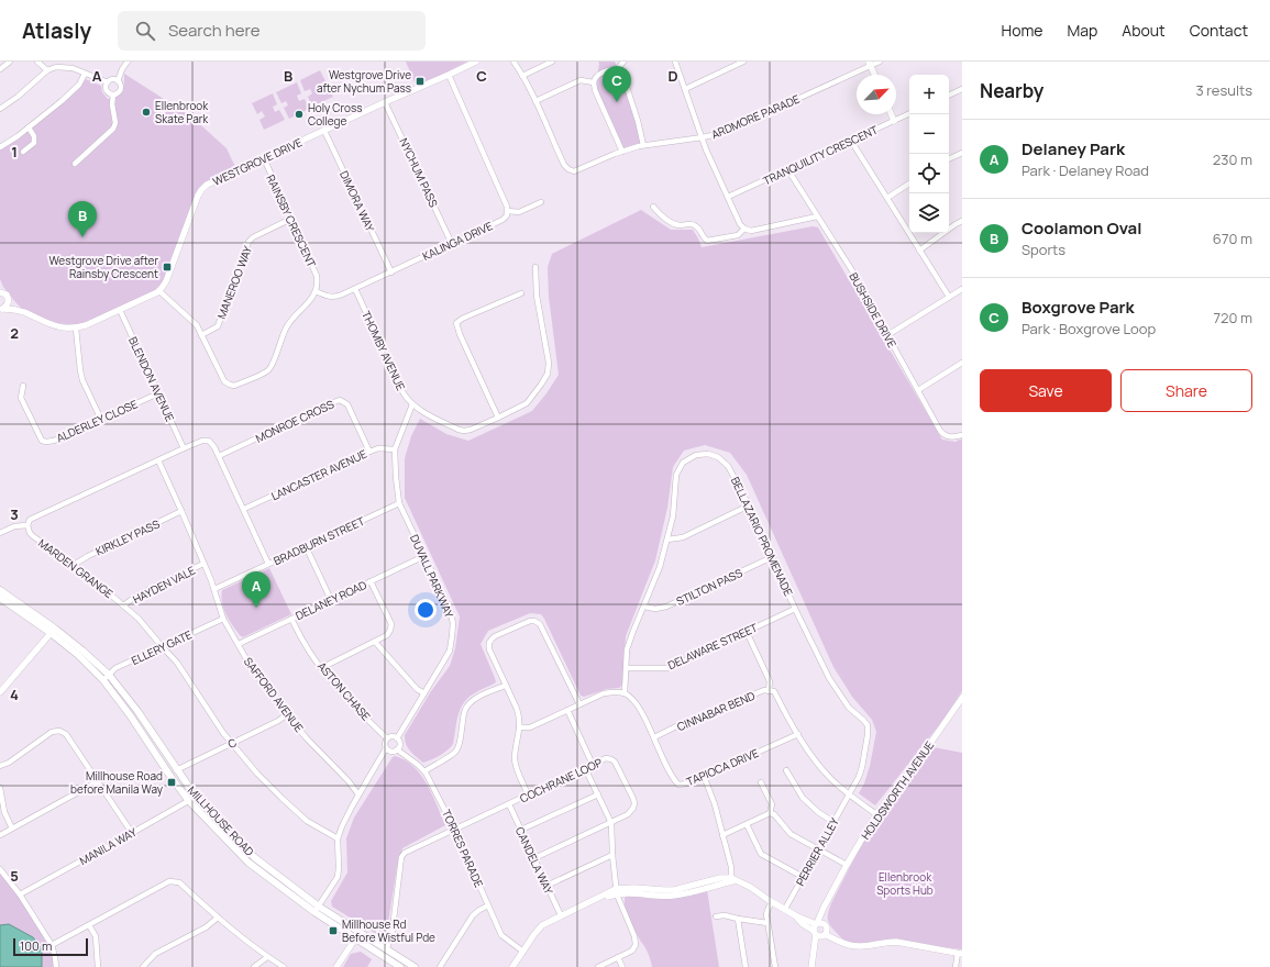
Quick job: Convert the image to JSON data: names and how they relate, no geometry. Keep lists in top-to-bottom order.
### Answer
{
  "streets": {
    "main road": ["MILLHOUSE ROAD"],
    "street": [
      "ARDMORE PARADE",
      "TRANQUILITY CRESCENT",
      "WESTGROVE DRIVE",
      "NYCHUM PASS",
      "DIMORA WAY",
      "RAINSBY CRESCENT",
      "KALINGA DRIVE",
      "MANEROO WAY",
      "BUSHSIDE DRIVE",
      "THOMBY AVENUE",
      "BLENDON AVENUE",
      "ALDERLEY CLOSE",
      "MONROE CROSS",
      "LANCASTER AVENUE",
      "BELLAZARIO PROMENADE",
      "KIRKLEY PASS",
      "BRADBURN STREET",
      "MARDEN GRANGE",
      "DUVALL PARKWAY",
      "HAYDEN VALE",
      "STILTON PASS",
      "DELANEY ROAD",
      "DELAWARE STREET",
      "ELLERY GATE",
      "ASTON CHASE",
      "SAFFORD AVENUE",
      "CINNABAR BEND",
      "C",
      "TAPIOCA DRIVE",
      "COCHRANE LOOP",
      "HOLDSWORTH AVENUE",
      "MANILA WAY",
      "TORRES PARADE",
      "PERRIER ALLEY",
      "CANDELA WAY"
    ]
  },
  "crossings": [
    ["TRANQUILITY CRESCENT", "BUSHSIDE DRIVE"],
    ["WESTGROVE DRIVE", "NYCHUM PASS"],
    ["WESTGROVE DRIVE", "DIMORA WAY"],
    ["WESTGROVE DRIVE", "RAINSBY CRESCENT"],
    ["NYCHUM PASS", "KALINGA DRIVE"],
    ["DIMORA WAY", "KALINGA DRIVE"],
    ["RAINSBY CRESCENT", "KALINGA DRIVE"],
    ["RAINSBY CRESCENT", "MANEROO WAY"],
    ["KALINGA DRIVE", "THOMBY AVENUE"],
    ["THOMBY AVENUE", "DUVALL PARKWAY"],
    ["BLENDON AVENUE", "ALDERLEY CLOSE"],
    ["MONROE CROSS", "LANCASTER AVENUE"],
    ["LANCASTER AVENUE", "DUVALL PARKWAY"],
    ["BELLAZARIO PROMENADE", "STILTON PASS"],
    ["BELLAZARIO PROMENADE", "DELAWARE STREET"],
    ["BELLAZARIO PROMENADE", "CINNABAR BEND"],
    ["BELLAZARIO PROMENADE", "TAPIOCA DRIVE"],
    ["BELLAZARIO PROMENADE", "PERRIER ALLEY"],
    ["KIRKLEY PASS", "MARDEN GRANGE"],
    ["KIRKLEY PASS", "SAFFORD AVENUE"],
    ["BRADBURN STREET", "DUVALL PARKWAY"],
    ["BRADBURN STREET", "SAFFORD AVENUE"],
    ["MARDEN GRANGE", "HAYDEN VALE"],
    ["MARDEN GRANGE", "ELLERY GATE"],
    ["MARDEN GRANGE", "C"],
    ["DUVALL PARKWAY", "DELANEY ROAD"],
    ["DUVALL PARKWAY", "ASTON CHASE"],
    ["DUVALL PARKWAY", "TORRES PARADE"],
    ["HAYDEN VALE", "SAFFORD AVENUE"],
    ["DELANEY ROAD", "ASTON CHASE"],
    ["DELANEY ROAD", "SAFFORD AVENUE"],
    ["ELLERY GATE", "SAFFORD AVENUE"],
    ["ELLERY GATE", "MILLHOUSE ROAD"],
    ["ASTON CHASE", "TORRES PARADE"],
    ["SAFFORD AVENUE", "C"],
    ["CINNABAR BEND", "TAPIOCA DRIVE"],
    ["CINNABAR BEND", "HOLDSWORTH AVENUE"],
    ["CINNABAR BEND", "PERRIER ALLEY"],
    ["C", "MILLHOUSE ROAD"],
    ["COCHRANE LOOP", "MILLHOUSE ROAD"],
    ["COCHRANE LOOP", "TORRES PARADE"],
    ["COCHRANE LOOP", "CANDELA WAY"],
    ["MILLHOUSE ROAD", "MANILA WAY"]
  ],
  "parks": ["Ellenbrook Sports Hub"],
  "places": {
    "transit": [
      "Westgrove Drive after Nychum Pass",
      "Westgrove Drive after Rainsby Crescent",
      "Millhouse Road before Manila Way",
      "Millhouse Rd Before Wistful Pde"
    ],
    "other": ["Ellenbrook Skate Park", "Holy Cross College"]
  },
  "scale_bar": "100 m",
  "north": "top right",
  "page": {
    "header": "Atlasly",
    "search": "Search here",
    "nav": [
      "Home",
      "Map",
      "About",
      "Contact"
    ],
    "heading": ["Nearby", "3 results"],
    "pins": ["C", "B", "A"],
    "map_buttons": ["+", "−"],
    "list": [
      {
        "mark": "A",
        "name": "Delaney Park",
        "note": "Park · Delaney Road",
        "value": "230 m"
      },
      {
        "mark": "B",
        "name": "Coolamon Oval",
        "note": "Sports",
        "value": "670 m"
      },
      {
        "mark": "C",
        "name": "Boxgrove Park",
        "note": "Park · Boxgrove Loop",
        "value": "720 m"
      }
    ],
    "buttons": ["Save", "Share"],
    "scale": "100 m"
  },
  "grid": {
    "columns": [
      "A",
      "B",
      "C",
      "D"
    ],
    "rows": [
      "1",
      "2",
      "3",
      "4",
      "5"
    ]
  }
}
